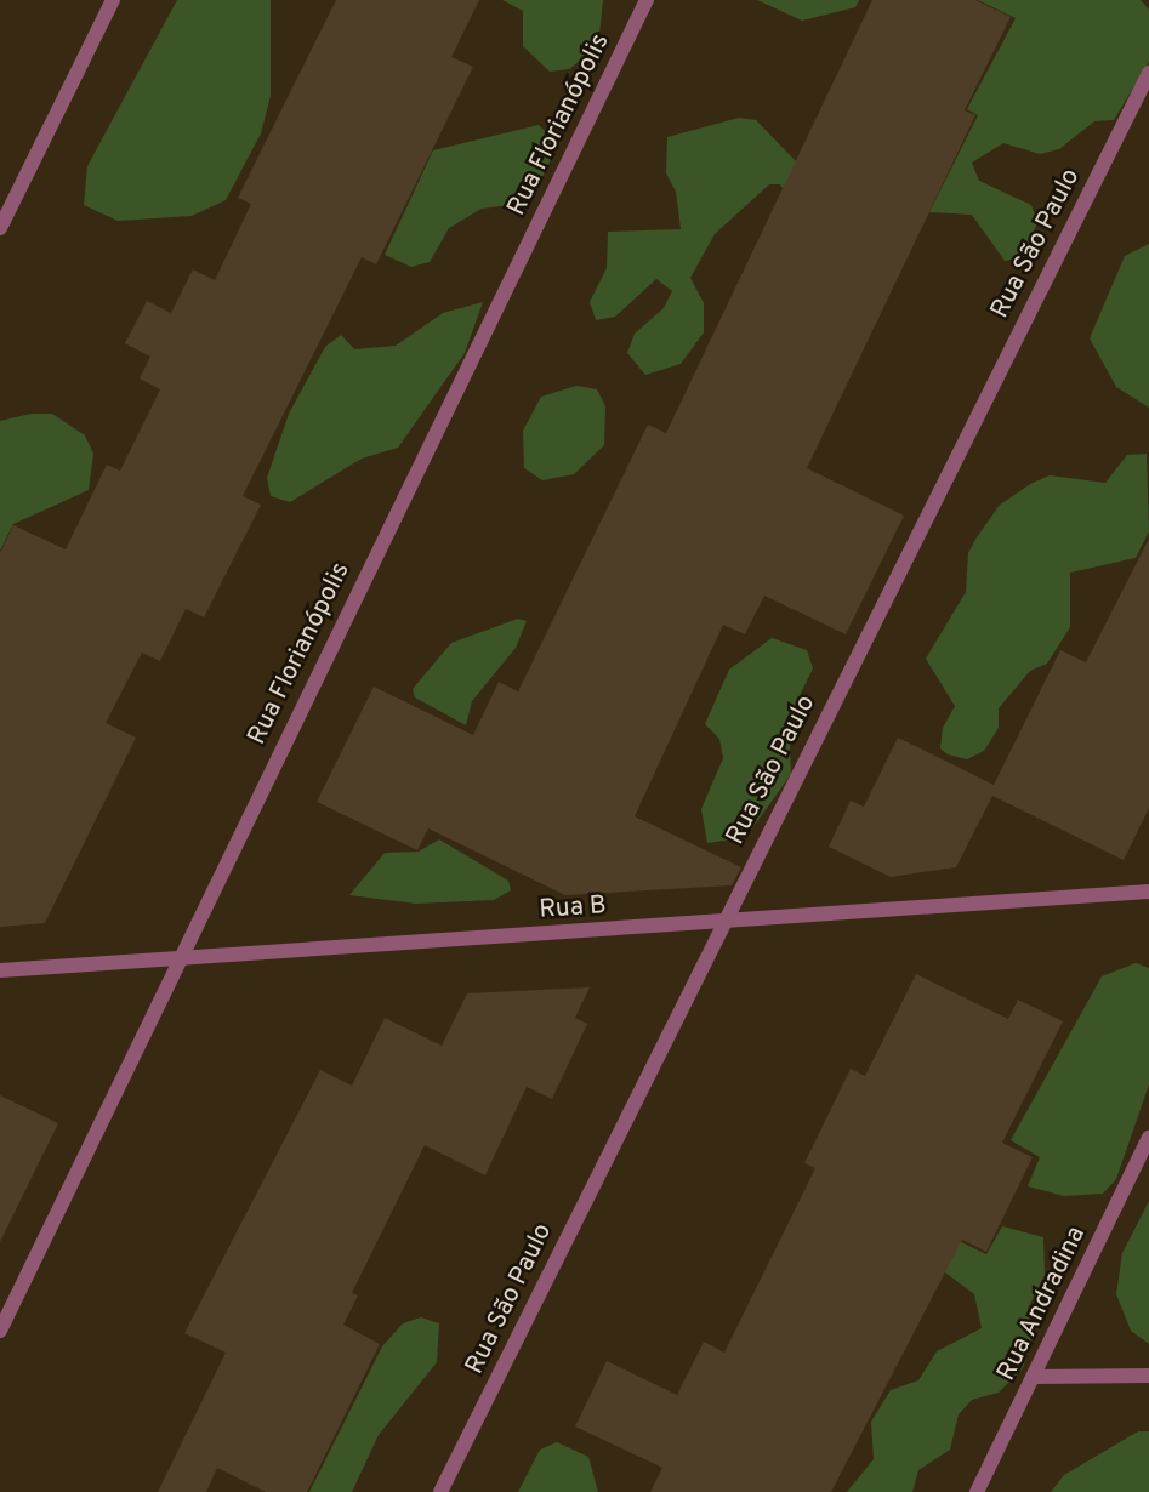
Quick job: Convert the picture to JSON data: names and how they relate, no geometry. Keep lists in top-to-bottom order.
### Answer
{
  "streets": {
    "street": [
      "Rua Florianópolis",
      "Rua São Paulo",
      "Rua B",
      "Rua Andradina"
    ]
  },
  "crossings": [
    ["Rua Florianópolis", "Rua B"],
    ["Rua São Paulo", "Rua B"]
  ]
}
